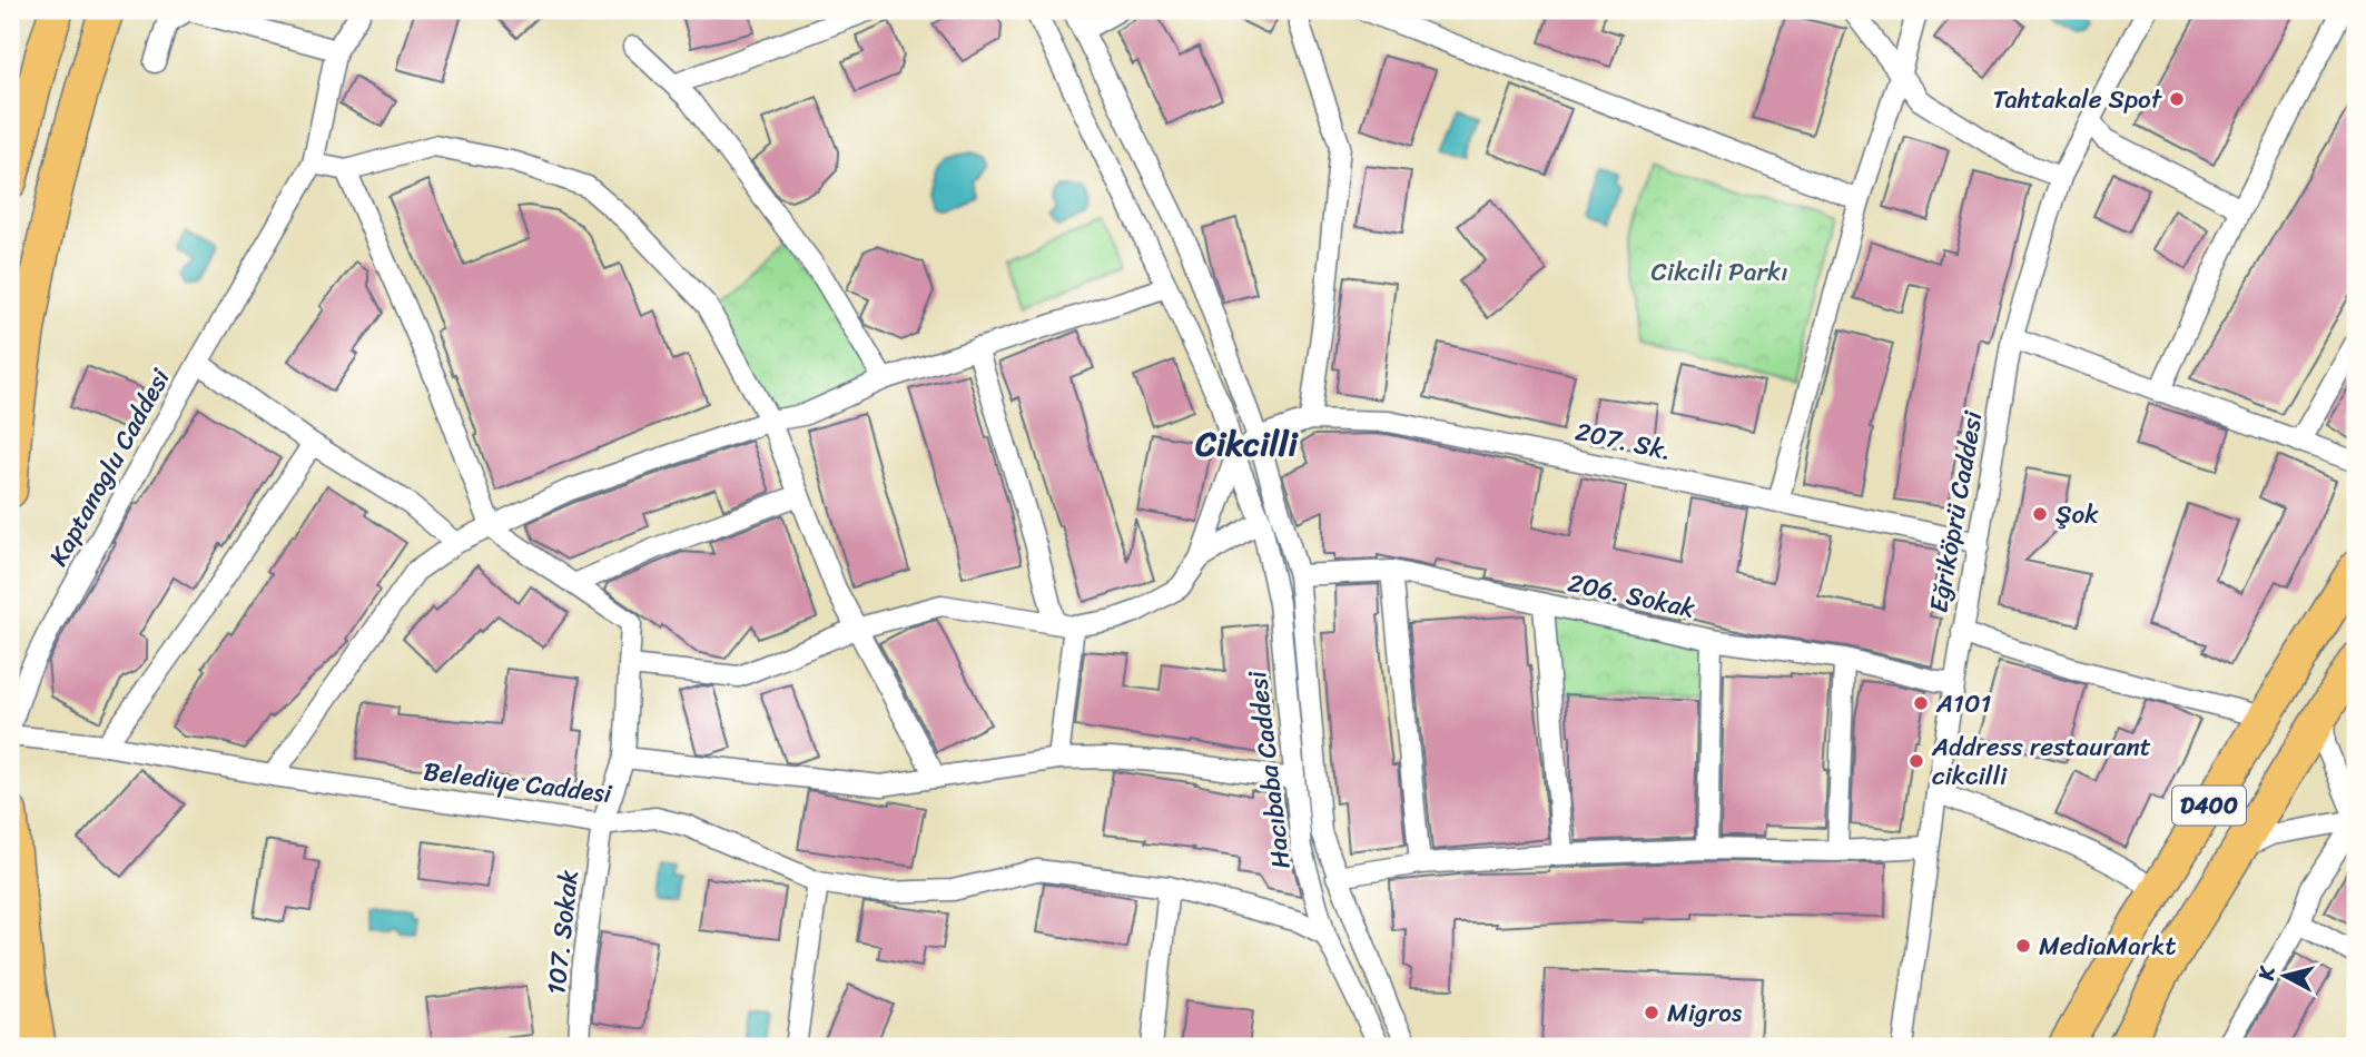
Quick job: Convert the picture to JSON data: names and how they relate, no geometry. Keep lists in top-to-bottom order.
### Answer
{
  "streets": {
    "highway": ["D400"],
    "street": [
      "207. Sk.",
      "Kaptanoglu Caddesi",
      "Eğriköprü Caddesi",
      "206. Sokak",
      "Hacıbaba Caddesi",
      "Belediye Caddesi",
      "107. Sokak"
    ]
  },
  "crossings": [
    ["207. Sk.", "Eğriköprü Caddesi"],
    ["Eğriköprü Caddesi", "206. Sokak"],
    ["Hacıbaba Caddesi", "Belediye Caddesi"],
    ["Belediye Caddesi", "107. Sokak"]
  ],
  "districts": ["Cikcilli"],
  "parks": ["Cikcili Parkı"],
  "places": [
    "Tahtakale Spot",
    "Şok",
    "A101",
    "Address restaurant cikcilli",
    "MediaMarkt",
    "Migros"
  ],
  "north": "left"
}
